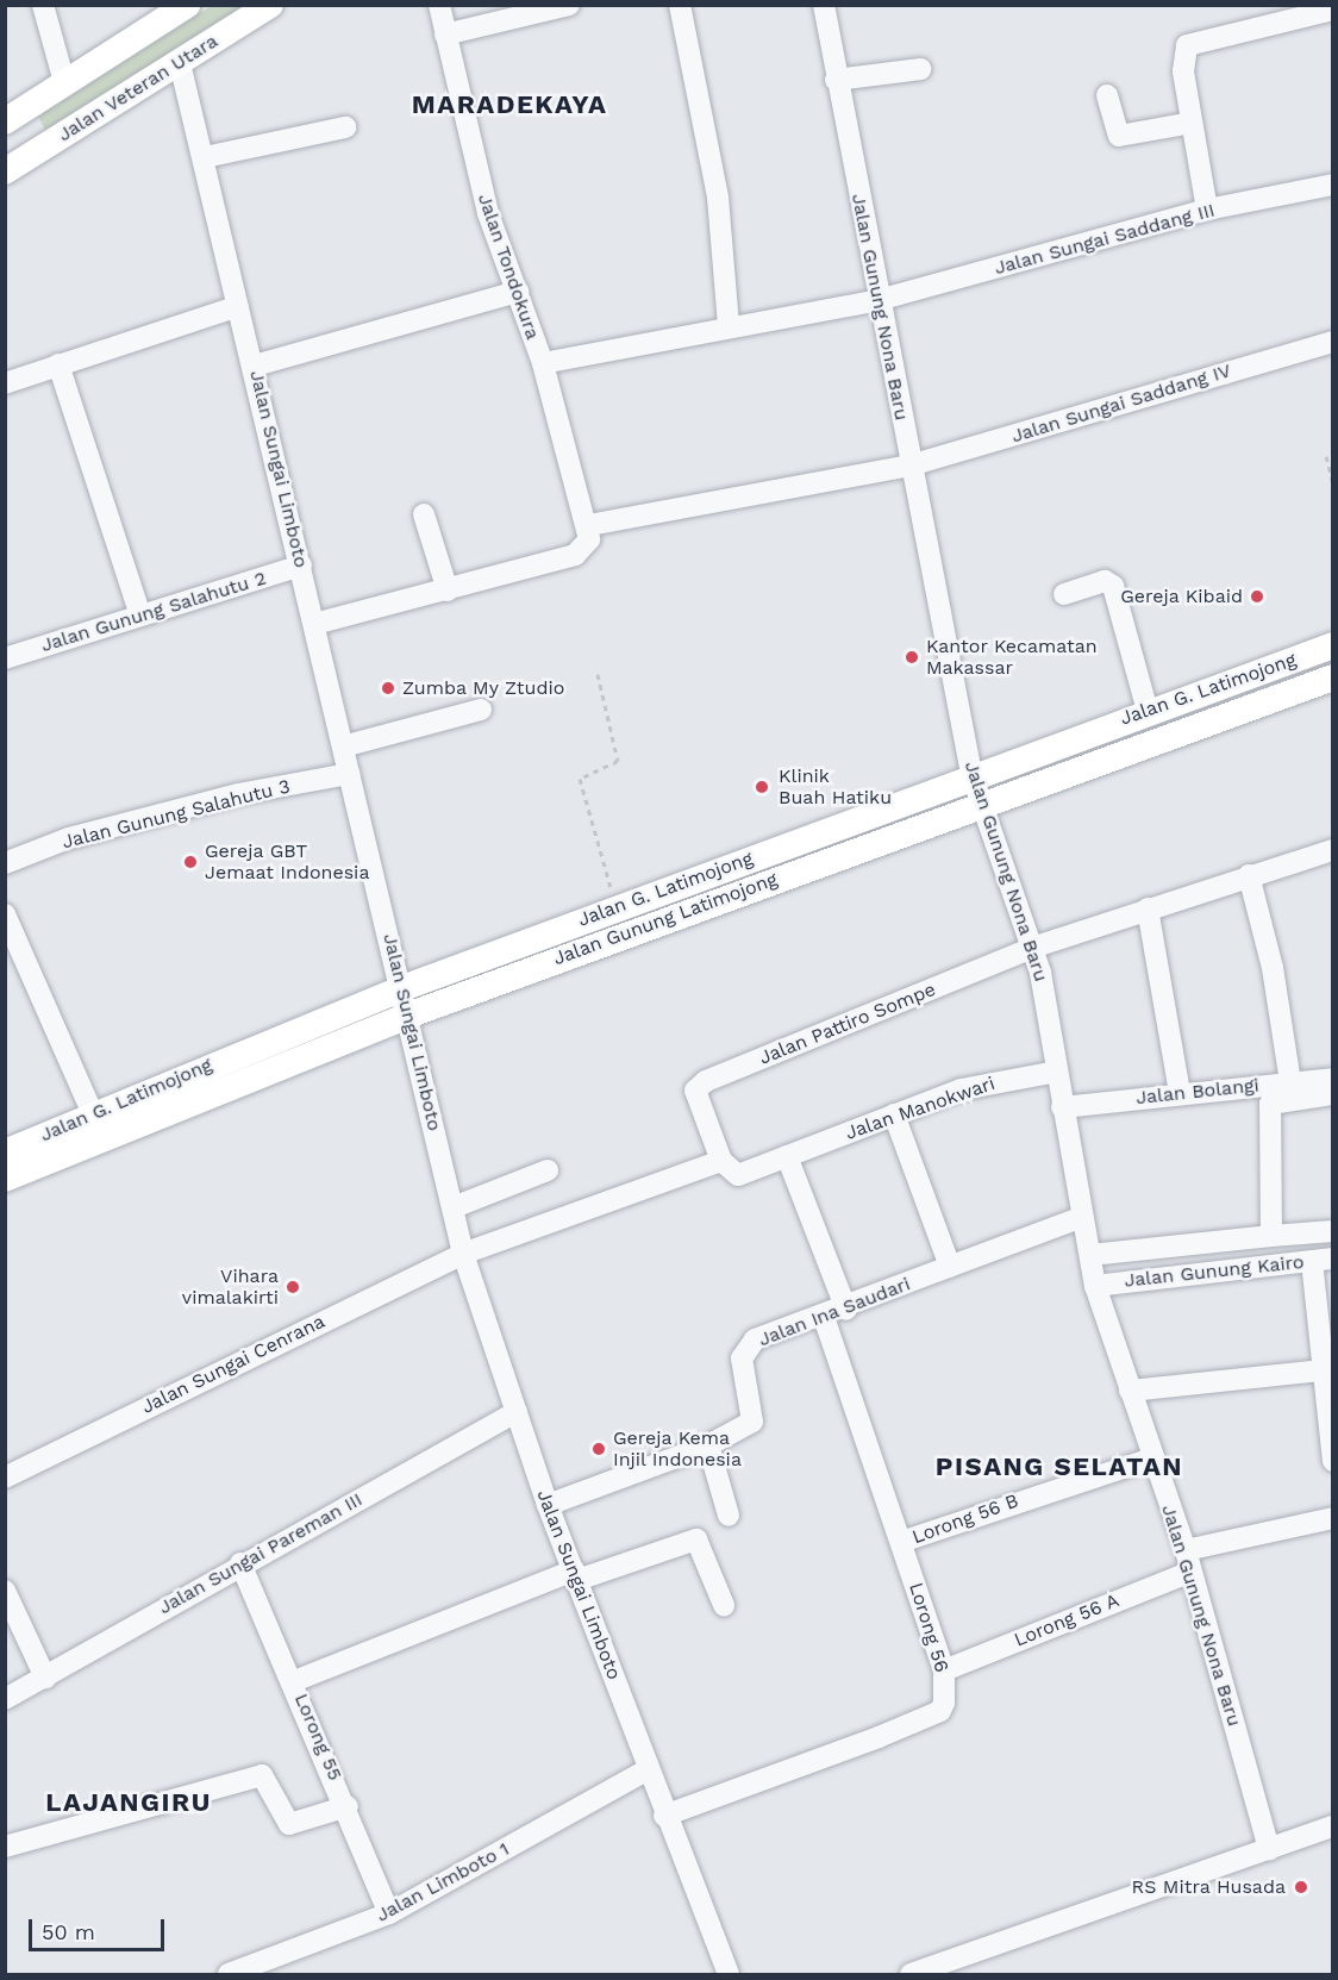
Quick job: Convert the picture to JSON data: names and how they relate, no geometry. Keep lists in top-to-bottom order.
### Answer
{
  "streets": {
    "main road": ["Jalan Veteran Utara", "Jalan G. Latimojong", "Jalan Gunung Latimojong"],
    "street": [
      "Jalan Sungai Saddang III",
      "Jalan Tondokura",
      "Jalan Gunung Nona Baru",
      "Jalan Sungai Saddang IV",
      "Jalan Sungai Limboto",
      "Jalan Gunung Salahutu 2",
      "Jalan Gunung Salahutu 3",
      "Jalan Pattiro Sompe",
      "Jalan Bolangi",
      "Jalan Manokwari",
      "Jalan Gunung Kairo",
      "Jalan Ina Saudari",
      "Jalan Sungai Cenrana",
      "Lorong 56 B",
      "Jalan Sungai Pareman III",
      "Lorong 56 A",
      "Lorong 56",
      "Lorong 55",
      "Jalan Limboto 1"
    ]
  },
  "crossings": [
    ["Jalan Veteran Utara", "Jalan Sungai Limboto"],
    ["Jalan Sungai Saddang III", "Jalan Tondokura"],
    ["Jalan Sungai Saddang III", "Jalan Gunung Nona Baru"],
    ["Jalan Tondokura", "Jalan Sungai Saddang IV"],
    ["Jalan Gunung Nona Baru", "Jalan Sungai Saddang IV"],
    ["Jalan Gunung Nona Baru", "Jalan G. Latimojong"],
    ["Jalan Gunung Nona Baru", "Jalan Gunung Latimojong"],
    ["Jalan Gunung Nona Baru", "Jalan Pattiro Sompe"],
    ["Jalan Gunung Nona Baru", "Jalan Bolangi"],
    ["Jalan Gunung Nona Baru", "Jalan Manokwari"],
    ["Jalan Gunung Nona Baru", "Jalan Gunung Kairo"],
    ["Jalan Gunung Nona Baru", "Jalan Ina Saudari"],
    ["Jalan Gunung Nona Baru", "Lorong 56 B"],
    ["Jalan Gunung Nona Baru", "Lorong 56 A"],
    ["Jalan Sungai Limboto", "Jalan Gunung Salahutu 2"],
    ["Jalan Sungai Limboto", "Jalan G. Latimojong"],
    ["Jalan Sungai Limboto", "Jalan Gunung Salahutu 3"],
    ["Jalan Sungai Limboto", "Jalan Gunung Latimojong"],
    ["Jalan Sungai Limboto", "Jalan Ina Saudari"],
    ["Jalan Sungai Limboto", "Jalan Sungai Cenrana"],
    ["Jalan Sungai Limboto", "Jalan Sungai Pareman III"],
    ["Jalan Sungai Limboto", "Lorong 56"],
    ["Jalan Sungai Limboto", "Jalan Limboto 1"],
    ["Jalan Pattiro Sompe", "Jalan Manokwari"],
    ["Jalan Ina Saudari", "Lorong 56"],
    ["Lorong 56 B", "Lorong 56"],
    ["Jalan Sungai Pareman III", "Lorong 55"],
    ["Lorong 56 A", "Lorong 56"],
    ["Lorong 55", "Jalan Limboto 1"]
  ],
  "districts": ["MARADEKAYA", "PISANG SELATAN", "LAJANGIRU"],
  "places": [
    "Gereja Kibaid",
    "Kantor Kecamatan Makassar",
    "Zumba My Ztudio",
    "Klinik Buah Hatiku",
    "Gereja GBT Jemaat Indonesia",
    "Vihara vimalakirti",
    "Gereja Kema Injil Indonesia",
    "RS Mitra Husada"
  ],
  "scale_bar": "50 m"
}
